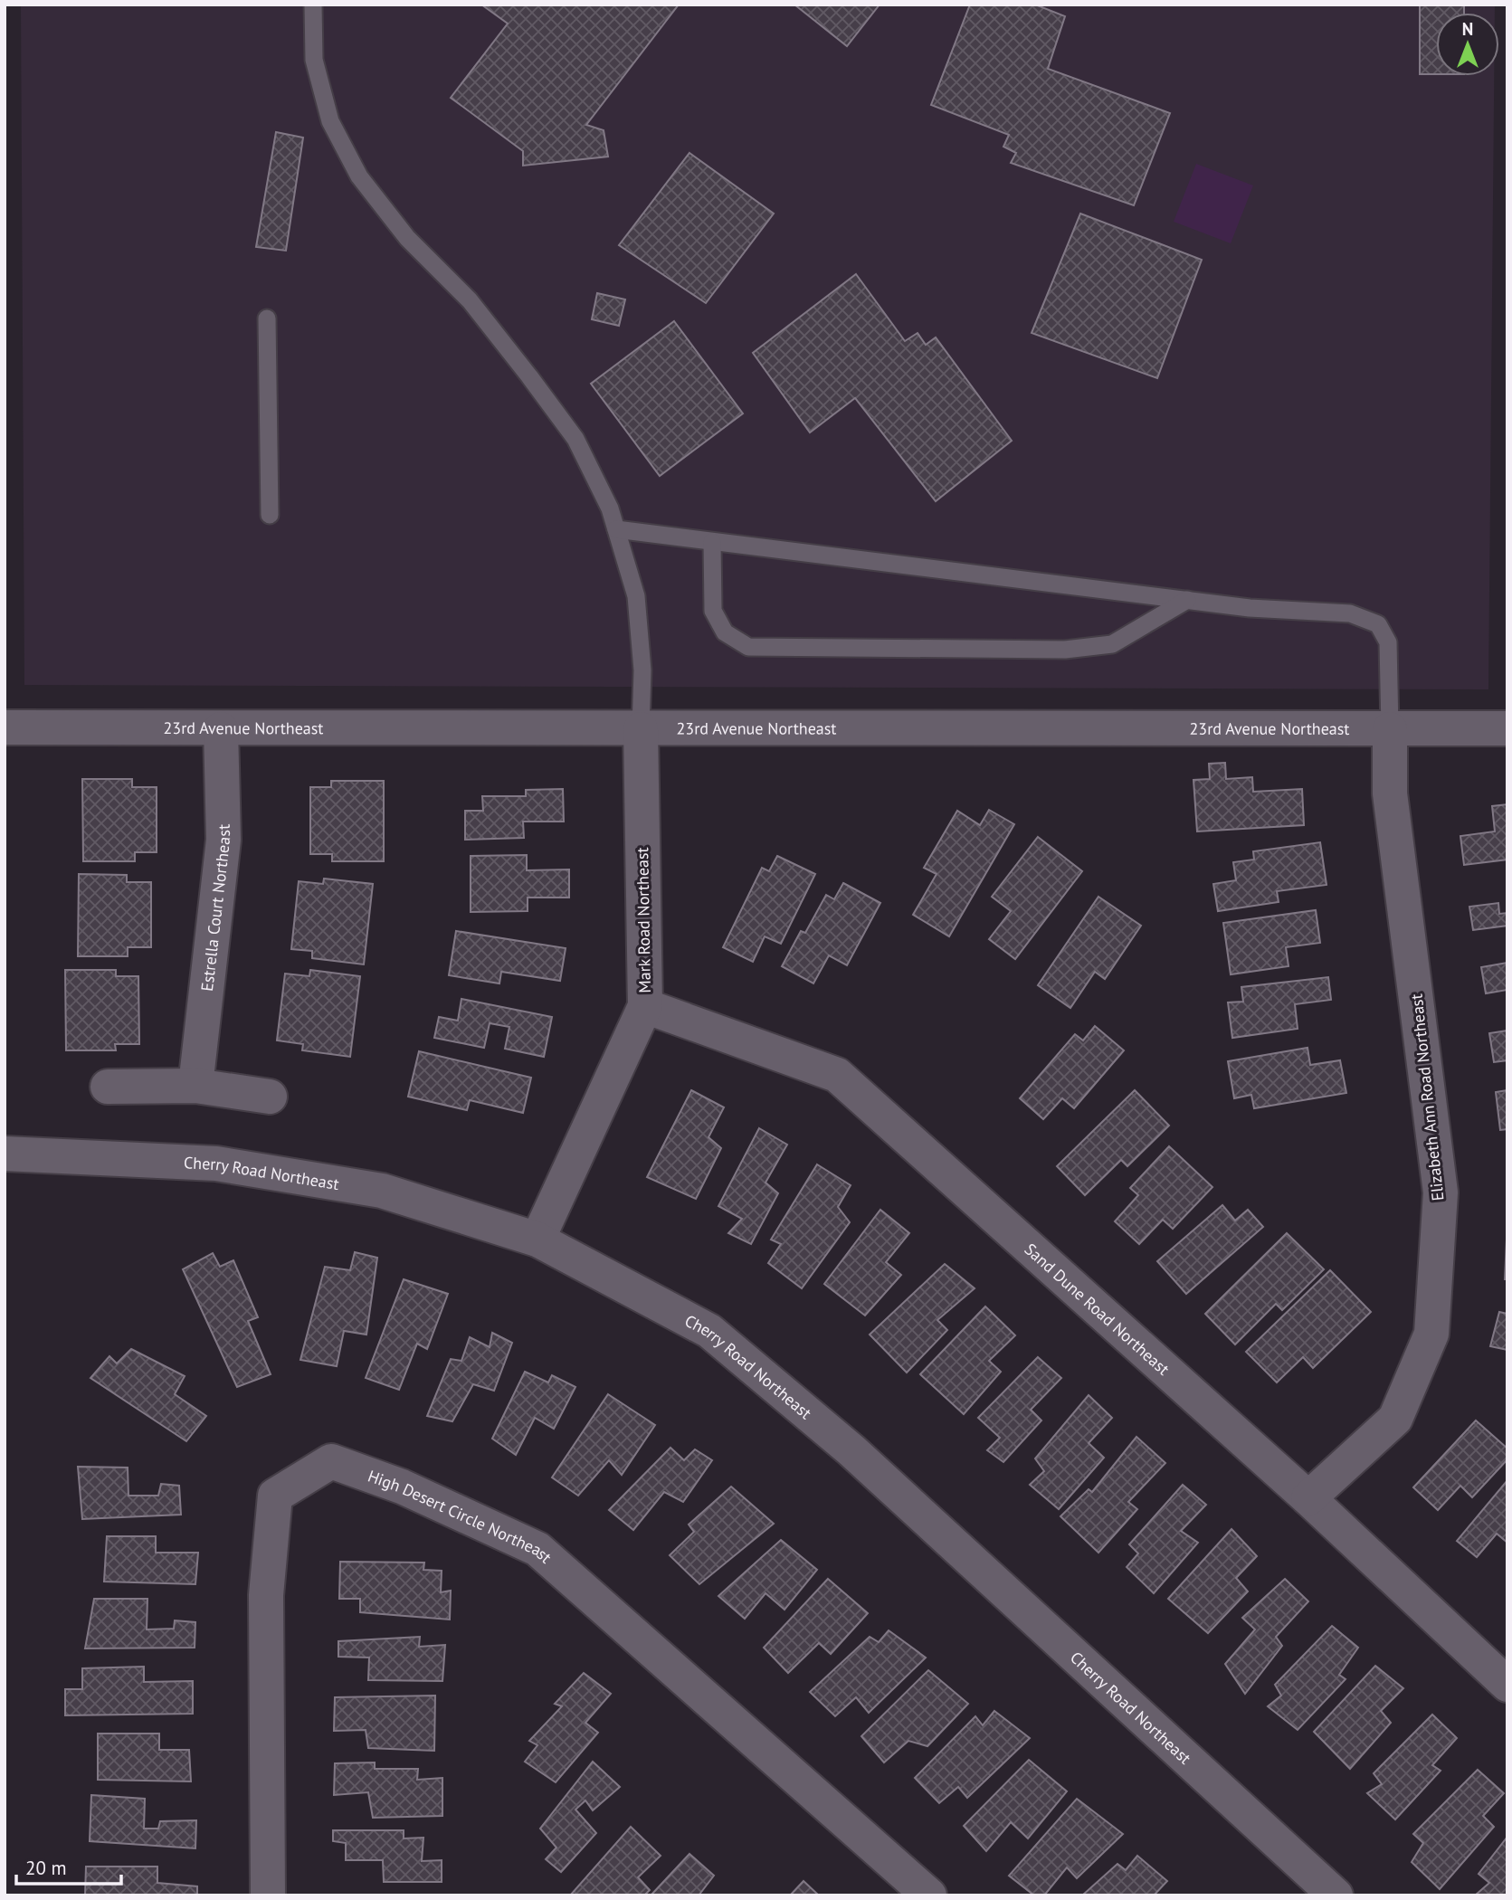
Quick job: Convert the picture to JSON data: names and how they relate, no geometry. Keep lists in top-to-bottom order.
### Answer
{
  "streets": {
    "street": [
      "23rd Avenue Northeast",
      "Estrella Court Northeast",
      "Mark Road Northeast",
      "Elizabeth Ann Road Northeast",
      "Cherry Road Northeast",
      "Sand Dune Road Northeast",
      "High Desert Circle Northeast"
    ]
  },
  "crossings": [
    ["23rd Avenue Northeast", "Estrella Court Northeast"],
    ["23rd Avenue Northeast", "Mark Road Northeast"],
    ["23rd Avenue Northeast", "Elizabeth Ann Road Northeast"],
    ["Mark Road Northeast", "Cherry Road Northeast"],
    ["Mark Road Northeast", "Sand Dune Road Northeast"],
    ["Elizabeth Ann Road Northeast", "Sand Dune Road Northeast"]
  ],
  "scale_bar": "20 m",
  "north": "top"
}
